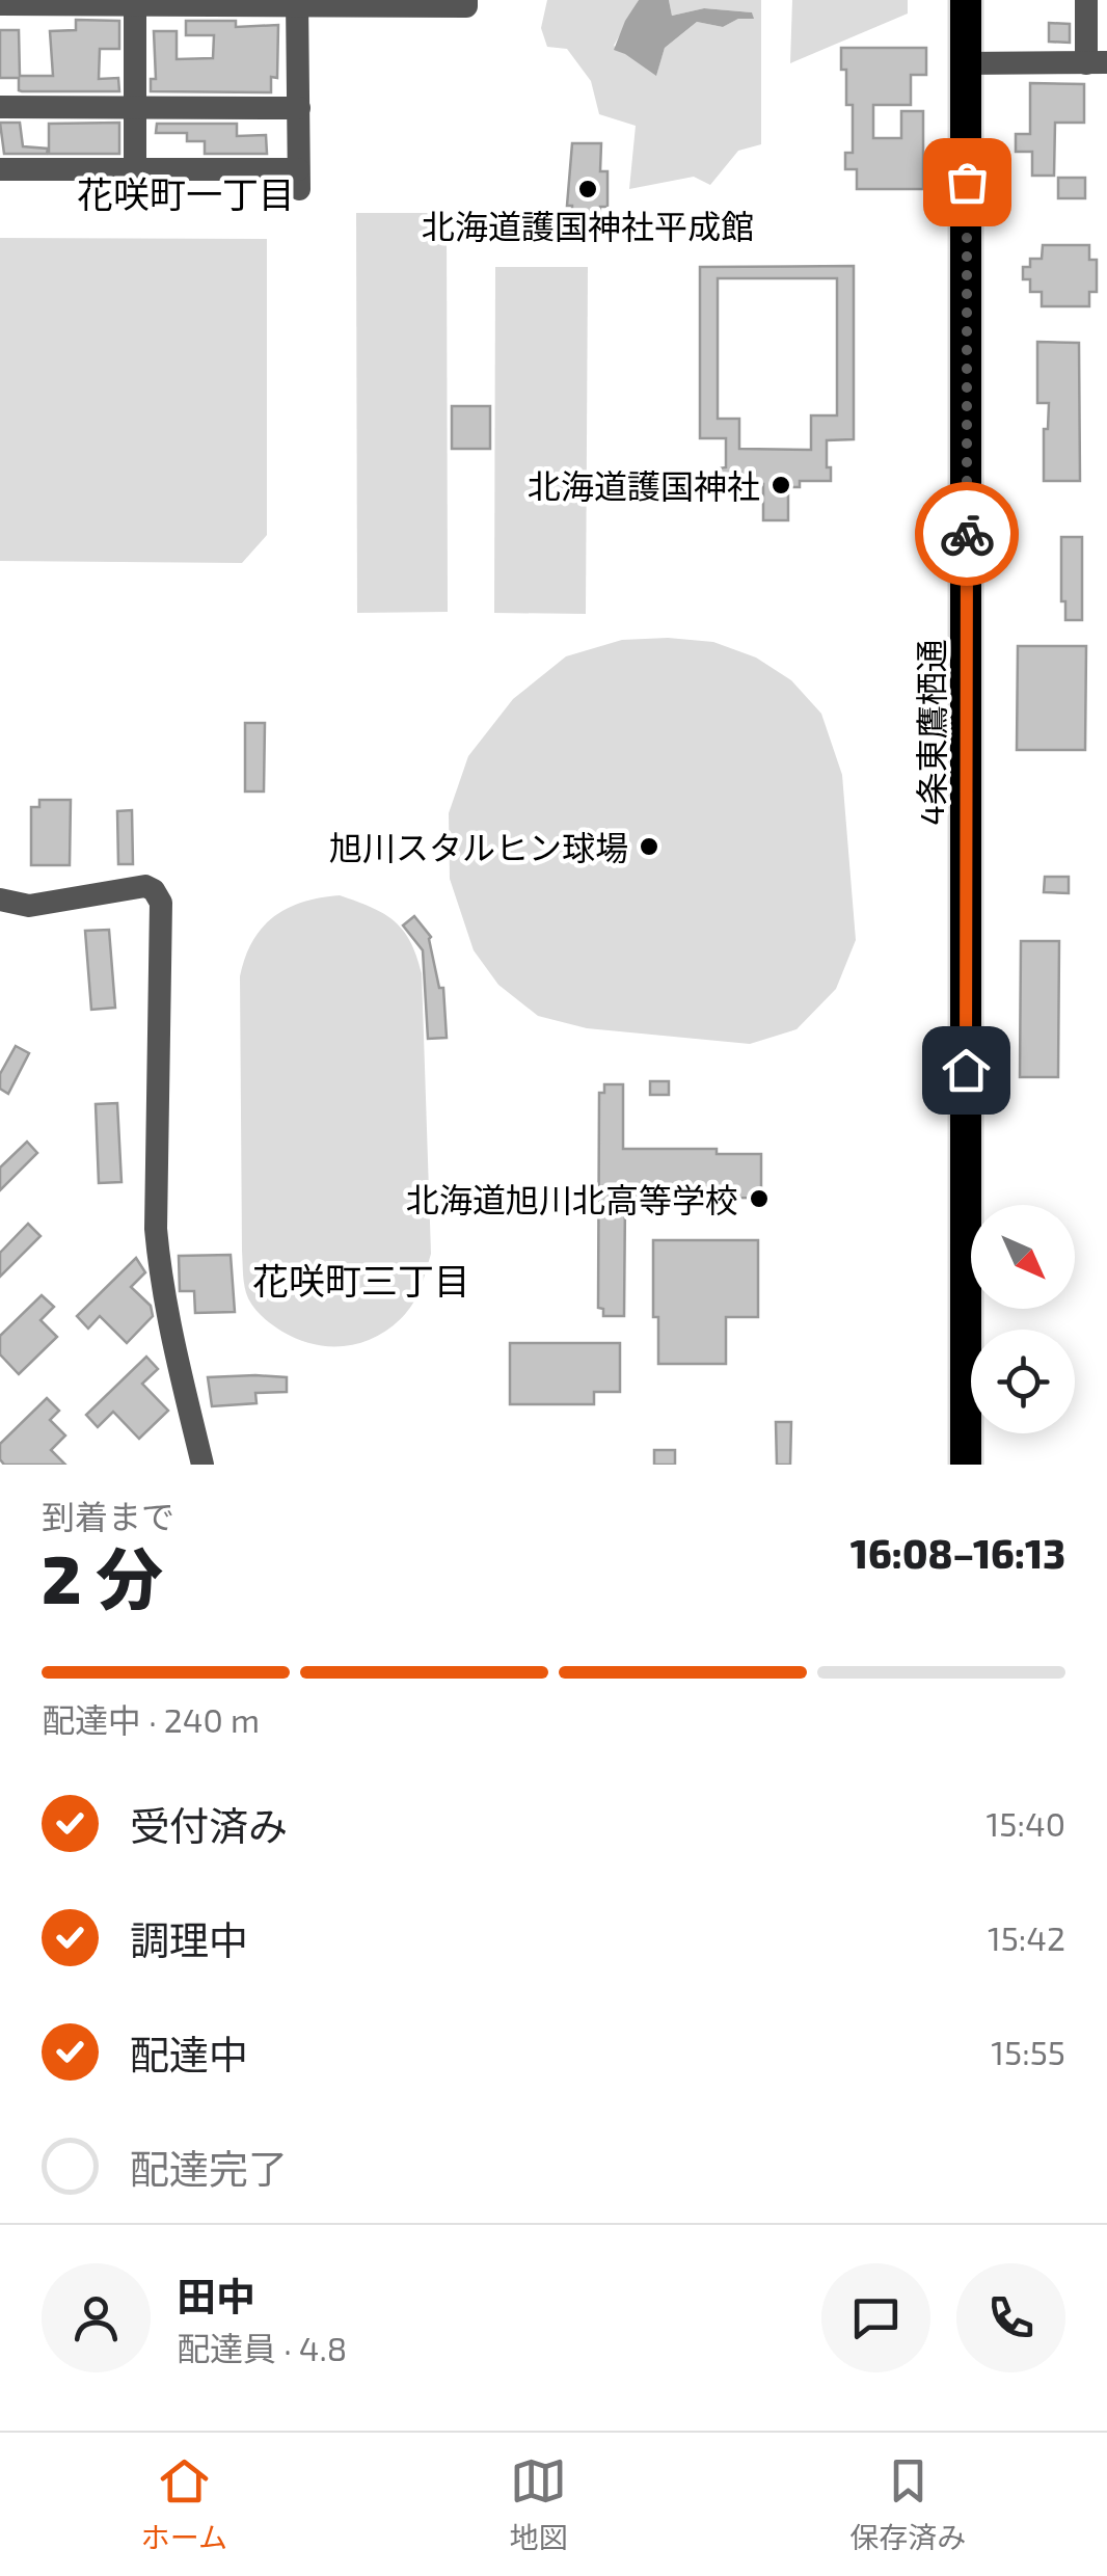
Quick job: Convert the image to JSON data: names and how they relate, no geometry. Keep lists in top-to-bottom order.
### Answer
{
  "streets": {
    "highway": ["4条東鷹栖通"]
  },
  "districts": ["花咲町一丁目", "花咲町三丁目"],
  "places": [
    "北海道護国神社平成館",
    "北海道護国神社",
    "旭川スタルヒン球場",
    "北海道旭川北高等学校"
  ],
  "north": "bottom right",
  "page": {
    "heading": ["2 分", "到着まで", "16:08–16:13"],
    "panel": ["田中", "配達員 · 4.8"],
    "bar": "配達中 · 240 m",
    "list": [
      ["受付済み", "15:40"],
      ["調理中", "15:42"],
      ["配達中", "15:55"],
      "配達完了"
    ],
    "tabs": ["ホーム", "地図", "保存済み"]
  }
}
